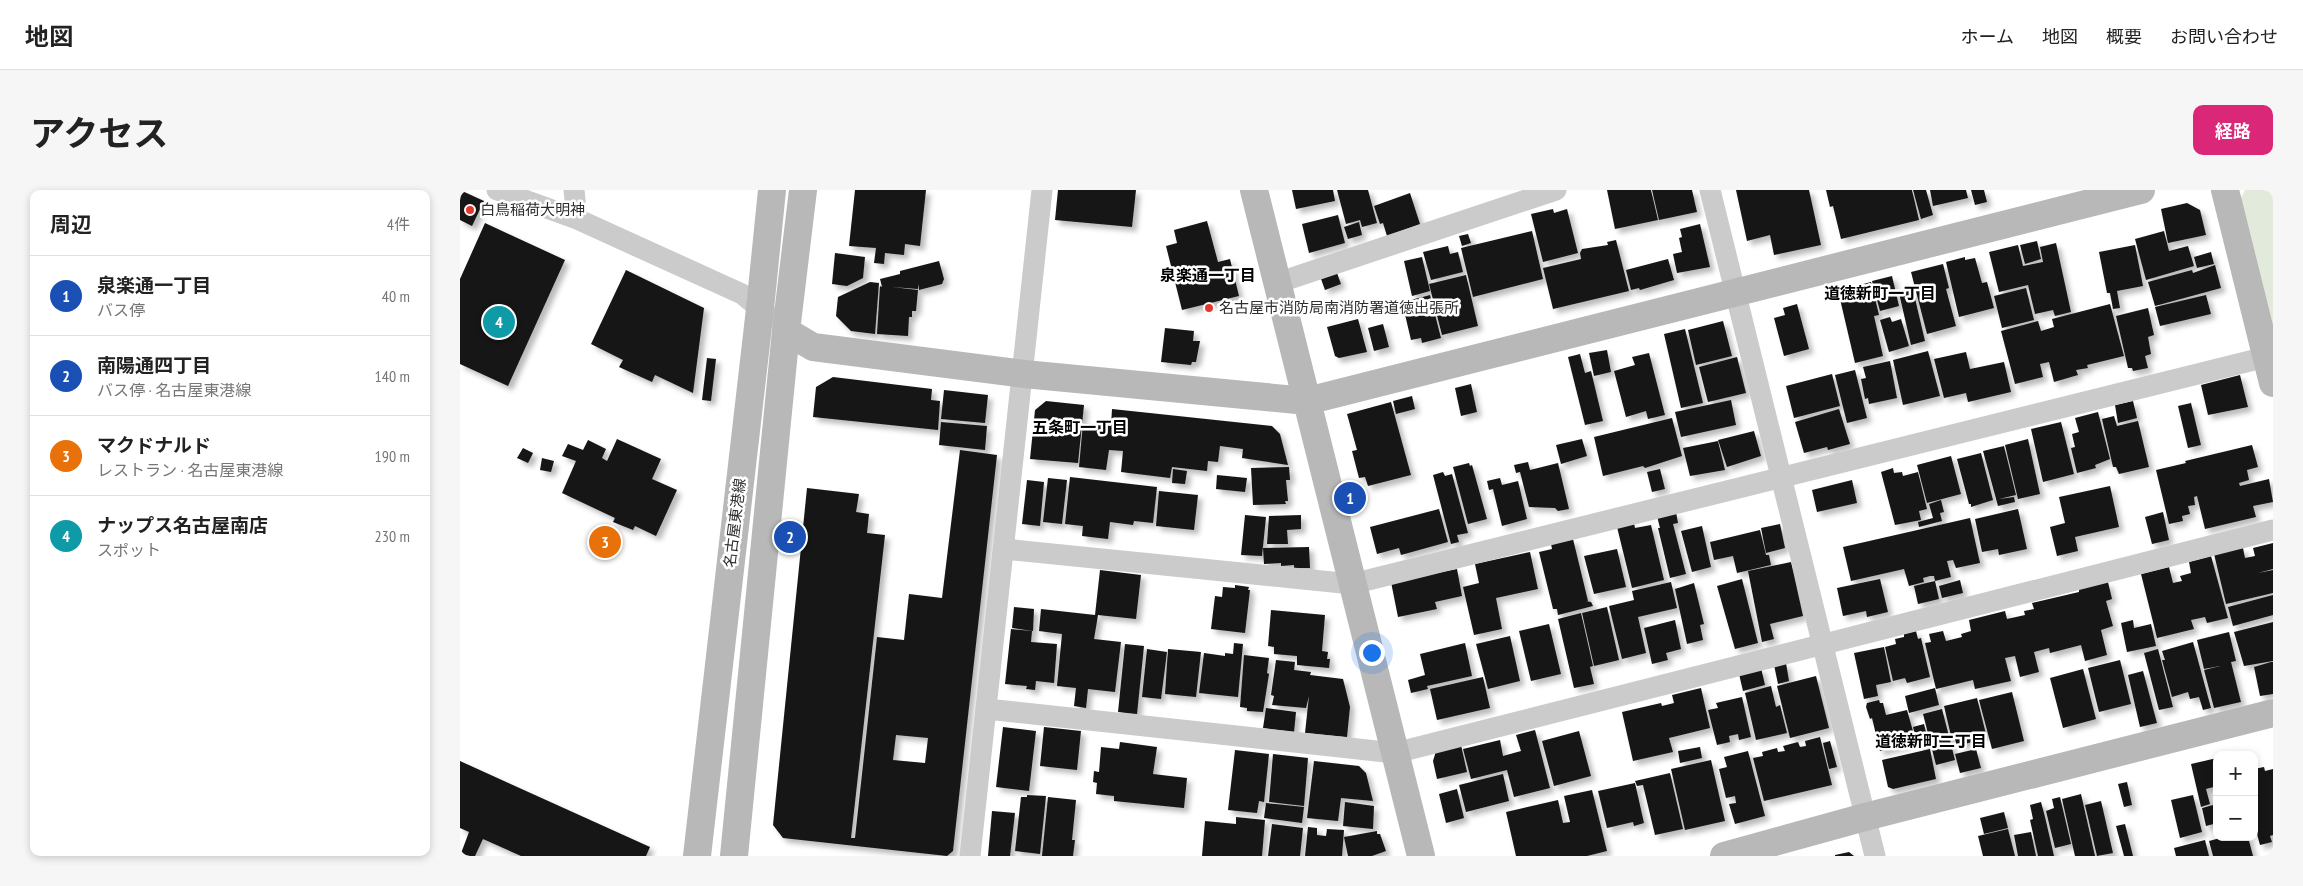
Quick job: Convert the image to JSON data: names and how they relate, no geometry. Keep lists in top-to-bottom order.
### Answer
{
  "streets": {
    "street": ["名古屋東港線"]
  },
  "districts": [
    "泉楽通一丁目",
    "道徳新町一丁目",
    "五条町一丁目",
    "道徳新町二丁目"
  ],
  "places": ["白鳥稲荷大明神", "名古屋市消防局南消防署道徳出張所"],
  "page": {
    "header": "地図",
    "nav": [
      "ホーム",
      "地図",
      "概要",
      "お問い合わせ"
    ],
    "title": "アクセス",
    "buttons": "経路",
    "heading": ["周辺", "4件"],
    "list": [
      {
        "mark": "1",
        "name": "泉楽通一丁目",
        "note": "バス停",
        "value": "40 m"
      },
      {
        "mark": "2",
        "name": "南陽通四丁目",
        "note": "バス停 · 名古屋東港線",
        "value": "140 m"
      },
      {
        "mark": "3",
        "name": "マクドナルド",
        "note": "レストラン · 名古屋東港線",
        "value": "190 m"
      },
      {
        "mark": "4",
        "name": "ナップス名古屋南店",
        "note": "スポット",
        "value": "230 m"
      }
    ],
    "pins": [
      "4",
      "1",
      "2",
      "3"
    ],
    "map_buttons": ["+", "−"]
  }
}
